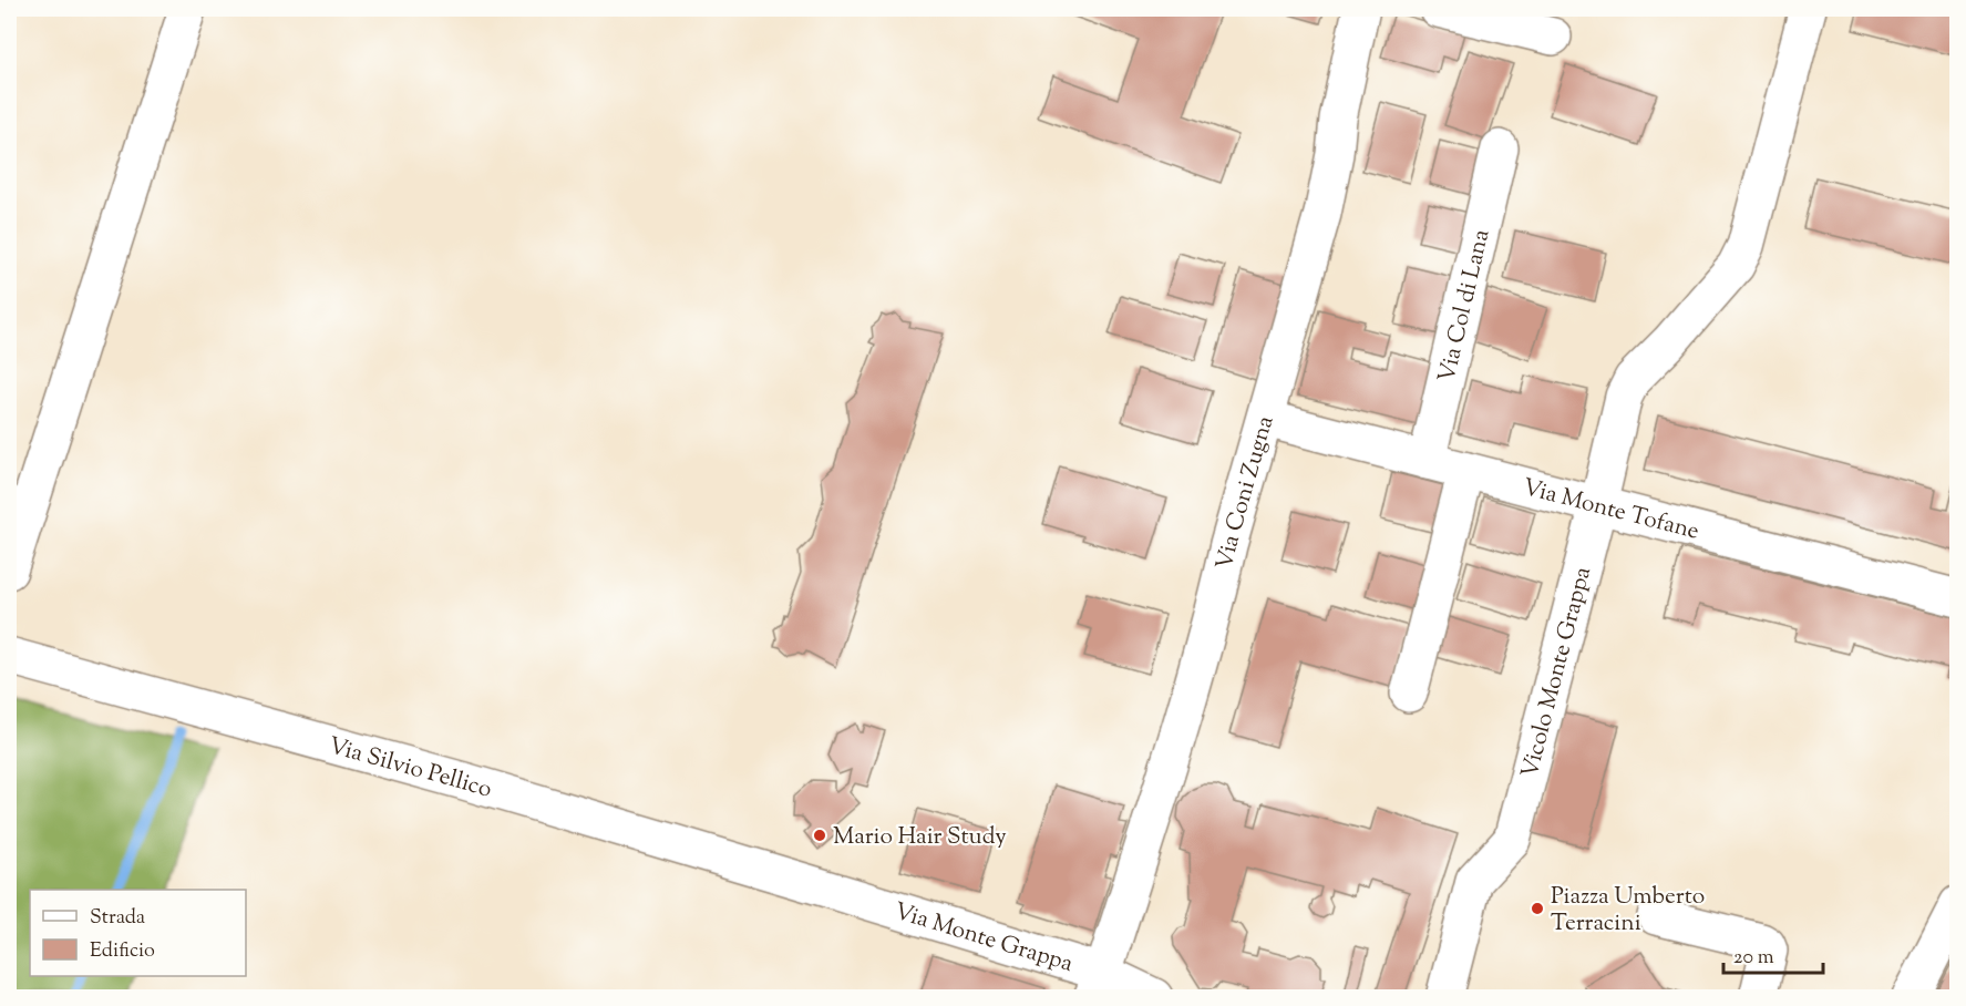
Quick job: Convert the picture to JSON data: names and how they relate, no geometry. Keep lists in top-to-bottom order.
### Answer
{
  "streets": {
    "street": [
      "Via Col di Lana",
      "Via Coni Zugna",
      "Via Monte Tofane",
      "Vicolo Monte Grappa",
      "Via Silvio Pellico",
      "Via Monte Grappa"
    ]
  },
  "crossings": [
    ["Via Col di Lana", "Via Monte Tofane"],
    ["Via Coni Zugna", "Via Monte Tofane"],
    ["Via Coni Zugna", "Via Monte Grappa"],
    ["Via Monte Tofane", "Vicolo Monte Grappa"],
    ["Via Silvio Pellico", "Via Monte Grappa"]
  ],
  "places": ["Mario Hair Study", "Piazza Umberto Terracini"],
  "legend": ["Strada", "Edificio"],
  "scale_bar": "20 m"
}
